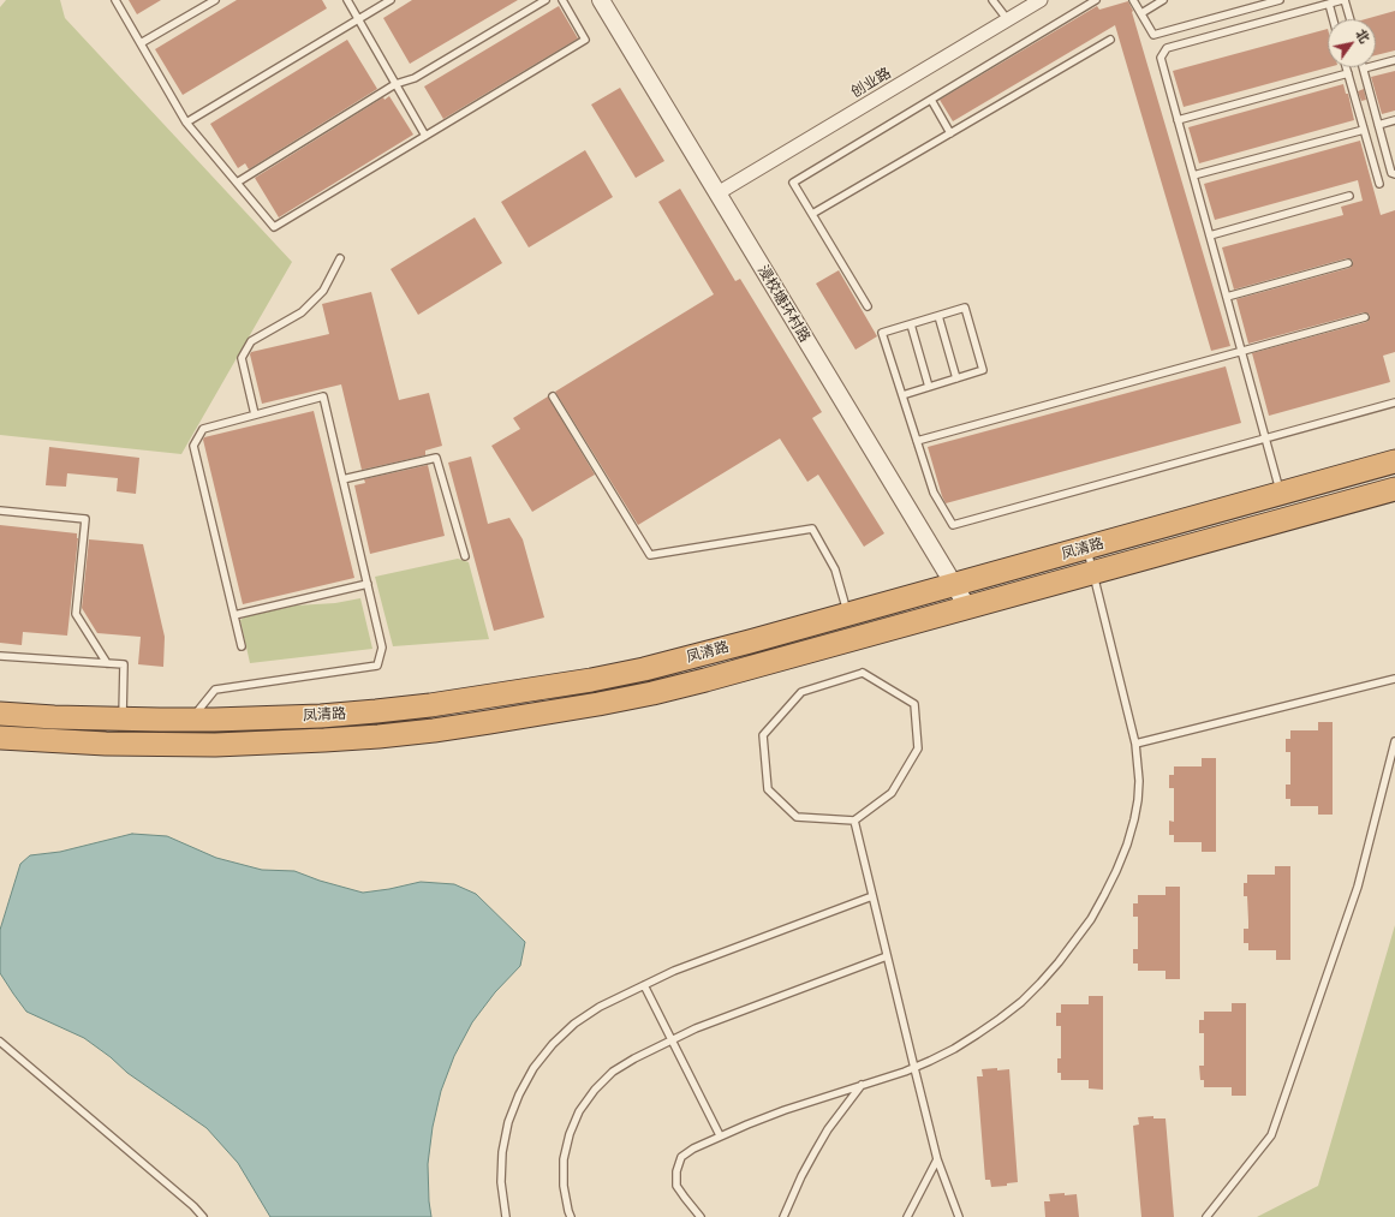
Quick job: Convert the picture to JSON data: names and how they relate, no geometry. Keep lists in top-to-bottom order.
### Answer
{
  "streets": {
    "highway": ["凤清路"],
    "street": ["创业路", "浸校塘环村路"]
  },
  "crossings": [
    ["创业路", "浸校塘环村路"],
    ["浸校塘环村路", "凤清路"]
  ],
  "north": "top right"
}
